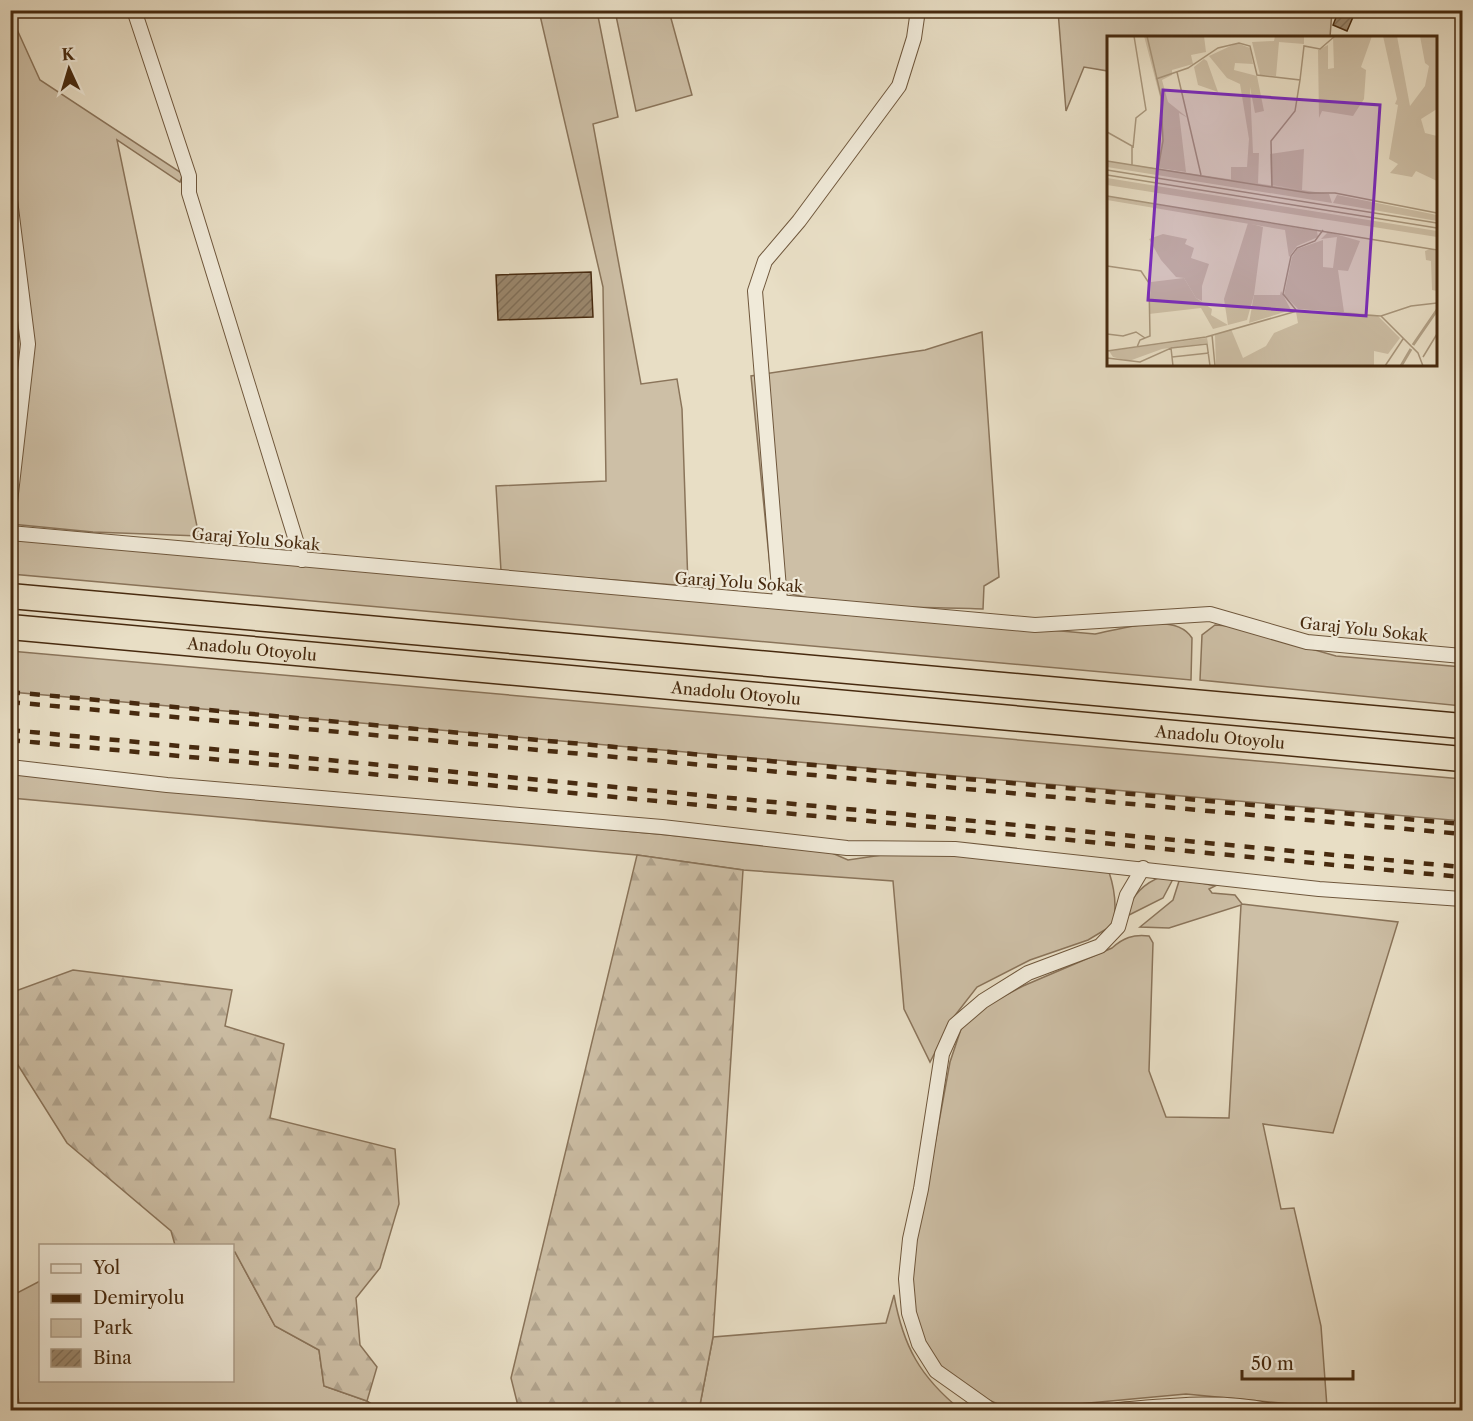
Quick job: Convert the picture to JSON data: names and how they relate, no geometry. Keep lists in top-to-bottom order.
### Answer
{
  "streets": {
    "highway": ["Anadolu Otoyolu"],
    "street": ["Garaj Yolu Sokak"]
  },
  "legend": [
    "Yol",
    "Demiryolu",
    "Park",
    "Bina"
  ],
  "scale_bar": "50 m",
  "north": "top"
}
